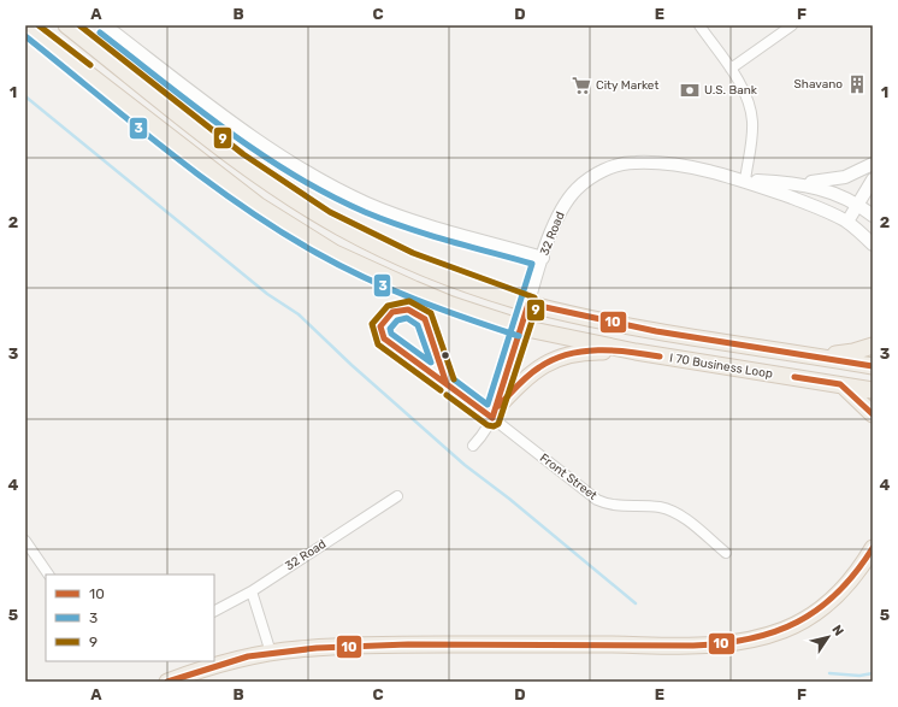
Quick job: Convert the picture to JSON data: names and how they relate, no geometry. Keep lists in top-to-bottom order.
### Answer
{
  "streets": {
    "main road": ["I 70 Business Loop"],
    "street": ["32 Road", "Front Street"]
  },
  "crossings": [
    ["32 Road", "I 70 Business Loop"],
    ["32 Road", "Front Street"]
  ],
  "places": {
    "building": ["Shavano"],
    "supermarket": ["City Market"],
    "bank": ["U.S. Bank"]
  },
  "lines": ["transit line 9", "transit line 3", "transit line 10"],
  "legend": ["10", "3", "9"],
  "north": "top right",
  "grid": {
    "columns": [
      "A",
      "B",
      "C",
      "D",
      "E",
      "F"
    ],
    "rows": [
      "1",
      "2",
      "3",
      "4",
      "5"
    ]
  }
}
